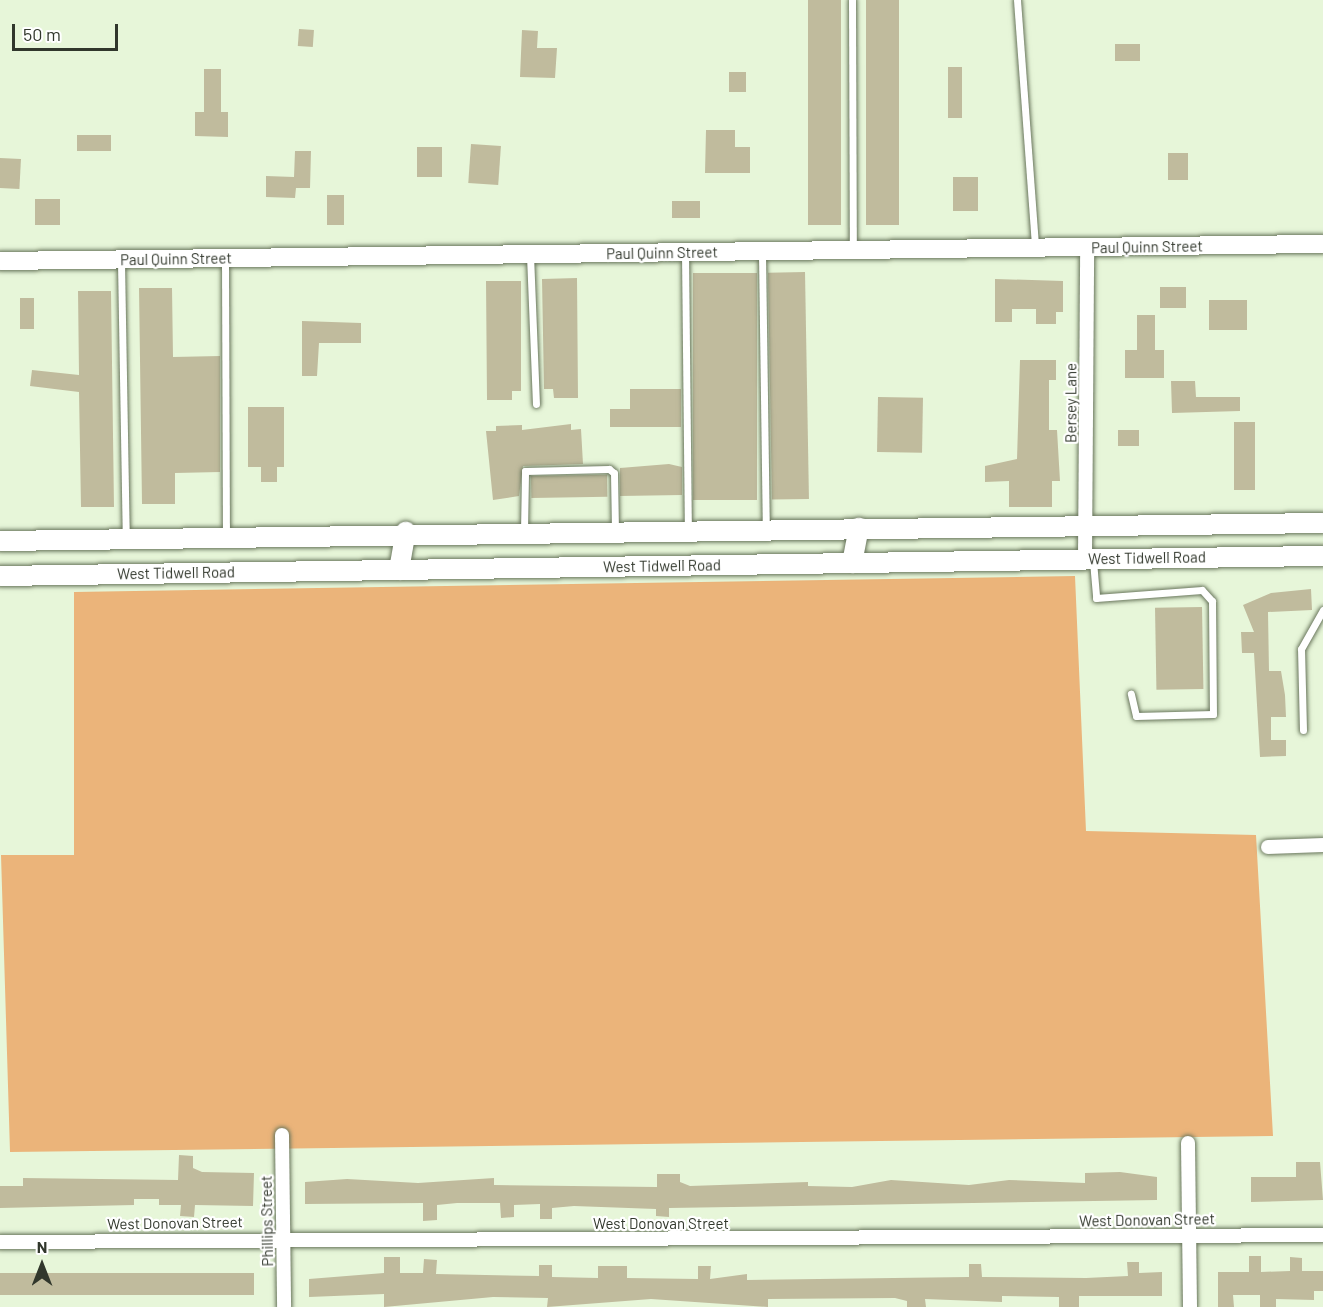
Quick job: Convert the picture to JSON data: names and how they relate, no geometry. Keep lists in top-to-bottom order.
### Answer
{
  "streets": {
    "main road": ["West Tidwell Road"],
    "street": [
      "Paul Quinn Street",
      "Bersey Lane",
      "West Donovan Street",
      "Phillips Street"
    ]
  },
  "crossings": [
    ["Paul Quinn Street", "Bersey Lane"],
    ["Bersey Lane", "West Tidwell Road"],
    ["West Donovan Street", "Phillips Street"]
  ],
  "scale_bar": "50 m",
  "north": "top"
}
